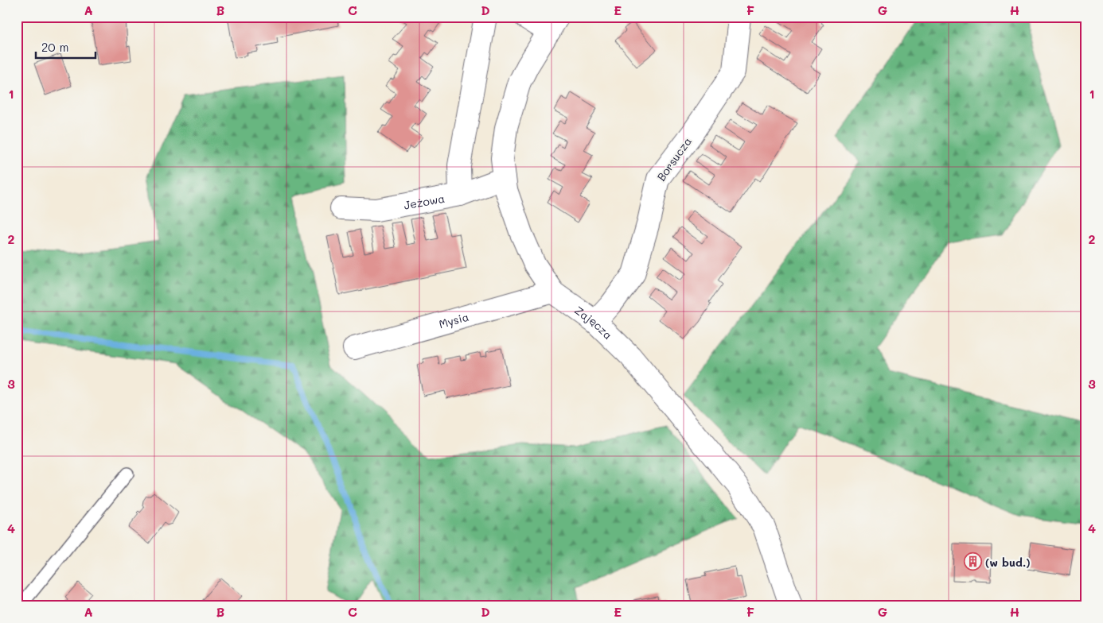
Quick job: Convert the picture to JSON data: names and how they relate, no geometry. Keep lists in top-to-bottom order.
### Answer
{
  "streets": {
    "street": [
      "Borsucza",
      "Jeżowa",
      "Mysia",
      "Zajęcza"
    ]
  },
  "crossings": [
    ["Borsucza", "Zajęcza"],
    ["Jeżowa", "Zajęcza"],
    ["Mysia", "Zajęcza"]
  ],
  "places": {
    "building": ["(w bud.)"]
  },
  "scale_bar": "20 m",
  "grid": {
    "columns": [
      "A",
      "B",
      "C",
      "D",
      "E",
      "F",
      "G",
      "H"
    ],
    "rows": [
      "1",
      "2",
      "3",
      "4"
    ]
  }
}
